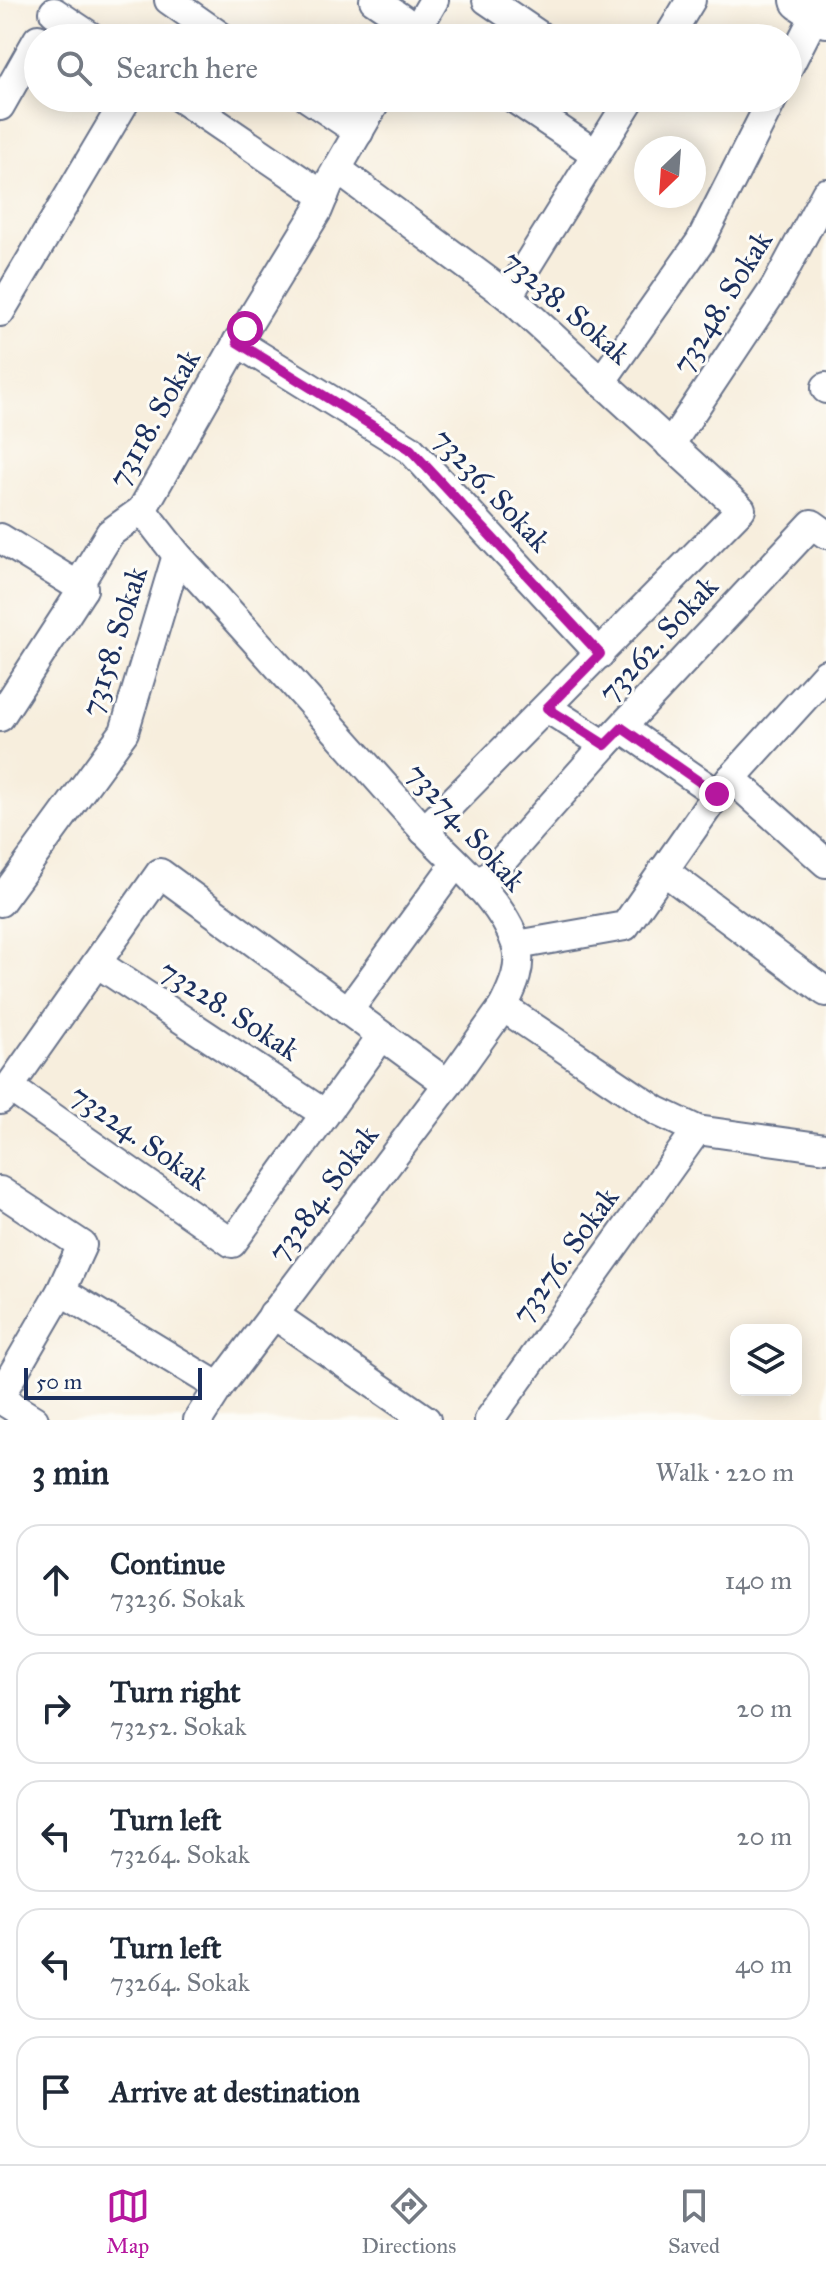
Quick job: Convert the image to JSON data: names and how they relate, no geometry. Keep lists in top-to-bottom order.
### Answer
{
  "streets": {
    "street": [
      "73248. Sokak",
      "73238. Sokak",
      "73118. Sokak",
      "73236. Sokak",
      "73262. Sokak",
      "73158. Sokak",
      "73274. Sokak",
      "73228. Sokak",
      "73224. Sokak",
      "73284. Sokak",
      "73276. Sokak"
    ]
  },
  "crossings": [
    ["73248. Sokak", "73238. Sokak"],
    ["73238. Sokak", "73118. Sokak"],
    ["73238. Sokak", "73236. Sokak"],
    ["73118. Sokak", "73236. Sokak"],
    ["73118. Sokak", "73274. Sokak"],
    ["73262. Sokak", "73274. Sokak"],
    ["73158. Sokak", "73274. Sokak"],
    ["73228. Sokak", "73224. Sokak"]
  ],
  "scale_bar": "50 m",
  "north": "bottom left",
  "page": {
    "search": "Search here",
    "scale": "50 m",
    "heading": ["3 min", "Walk · 220 m"],
    "list": [
      ["Continue", "73236. Sokak", "140 m"],
      ["Turn right", "73252. Sokak", "20 m"],
      ["Turn left", "73264. Sokak", "20 m"],
      ["Turn left", "73264. Sokak", "40 m"],
      "Arrive at destination"
    ],
    "nav": ["Map", "Directions", "Saved"]
  }
}
